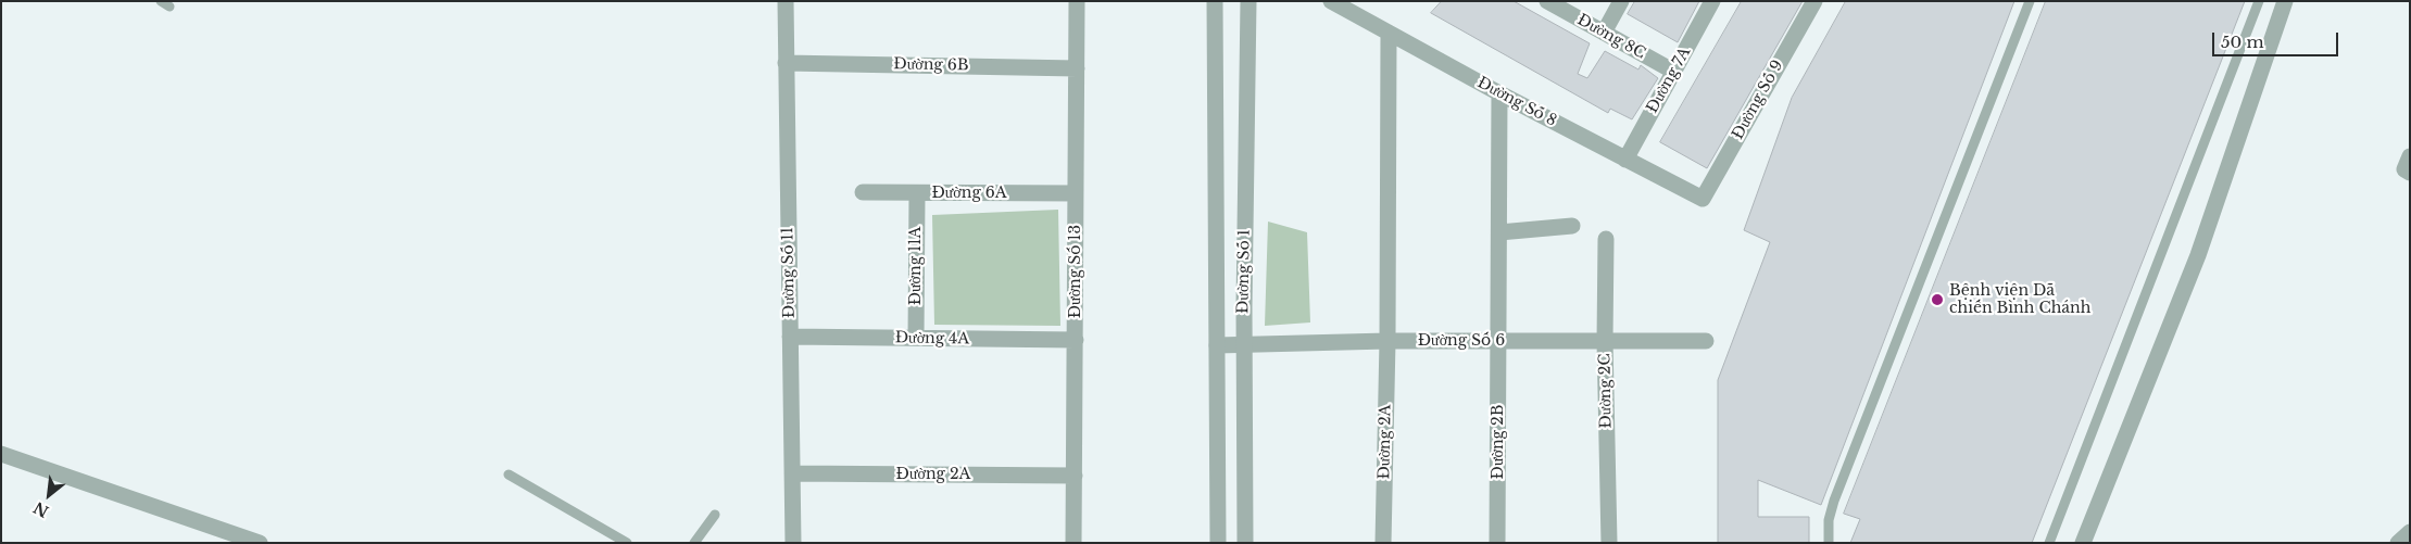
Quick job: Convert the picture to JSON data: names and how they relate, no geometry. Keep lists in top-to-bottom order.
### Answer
{
  "streets": {
    "street": [
      "Đường 8C",
      "Đường 6B",
      "Đường 7A",
      "Đường Số 9",
      "Đường Số 8",
      "Đường 6A",
      "Đường 11A",
      "Đường Số 13",
      "Đường Số 1",
      "Đường Số 11",
      "Đường 4A",
      "Đường Số 6",
      "Đường 2C",
      "Đường 2A",
      "Đường 2B"
    ]
  },
  "crossings": [
    ["Đường 8C", "Đường 7A"],
    ["Đường 6B", "Đường Số 13"],
    ["Đường 6B", "Đường Số 11"],
    ["Đường 7A", "Đường Số 8"],
    ["Đường Số 9", "Đường Số 8"],
    ["Đường Số 8", "Đường 2A"],
    ["Đường Số 8", "Đường 2B"],
    ["Đường 6A", "Đường 11A"],
    ["Đường 6A", "Đường Số 13"],
    ["Đường 11A", "Đường 4A"],
    ["Đường Số 13", "Đường 4A"],
    ["Đường Số 13", "Đường 2A"],
    ["Đường Số 1", "Đường Số 6"],
    ["Đường Số 11", "Đường 4A"],
    ["Đường Số 11", "Đường 2A"],
    ["Đường Số 6", "Đường 2C"],
    ["Đường Số 6", "Đường 2A"],
    ["Đường Số 6", "Đường 2B"]
  ],
  "places": ["Bệnh viện Dã chiến Bình Chánh"],
  "scale_bar": "50 m",
  "north": "bottom left"
}
